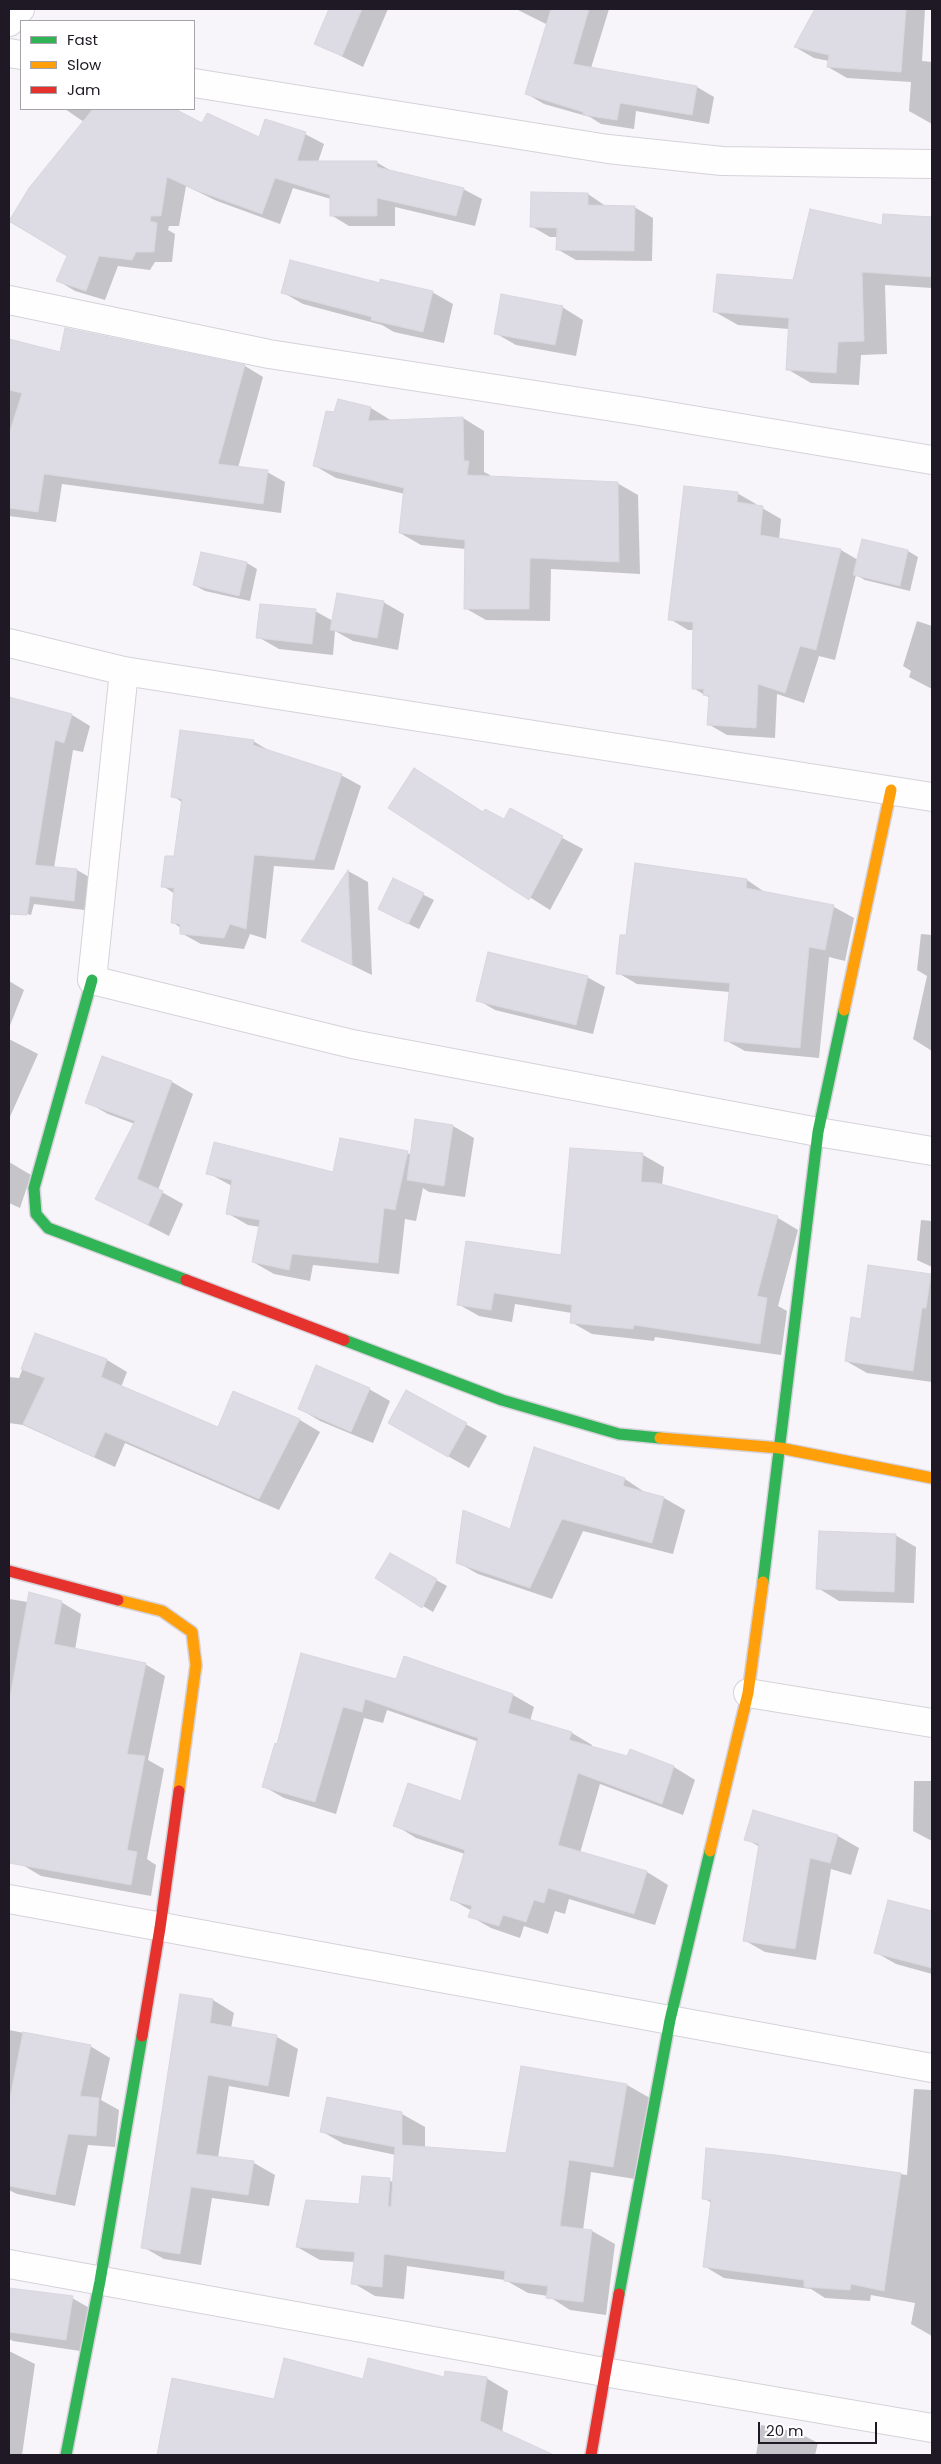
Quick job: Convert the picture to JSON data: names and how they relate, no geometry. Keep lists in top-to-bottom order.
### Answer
{
  "legend": ["Fast", "Slow", "Jam"],
  "scale_bar": "20 m"
}
